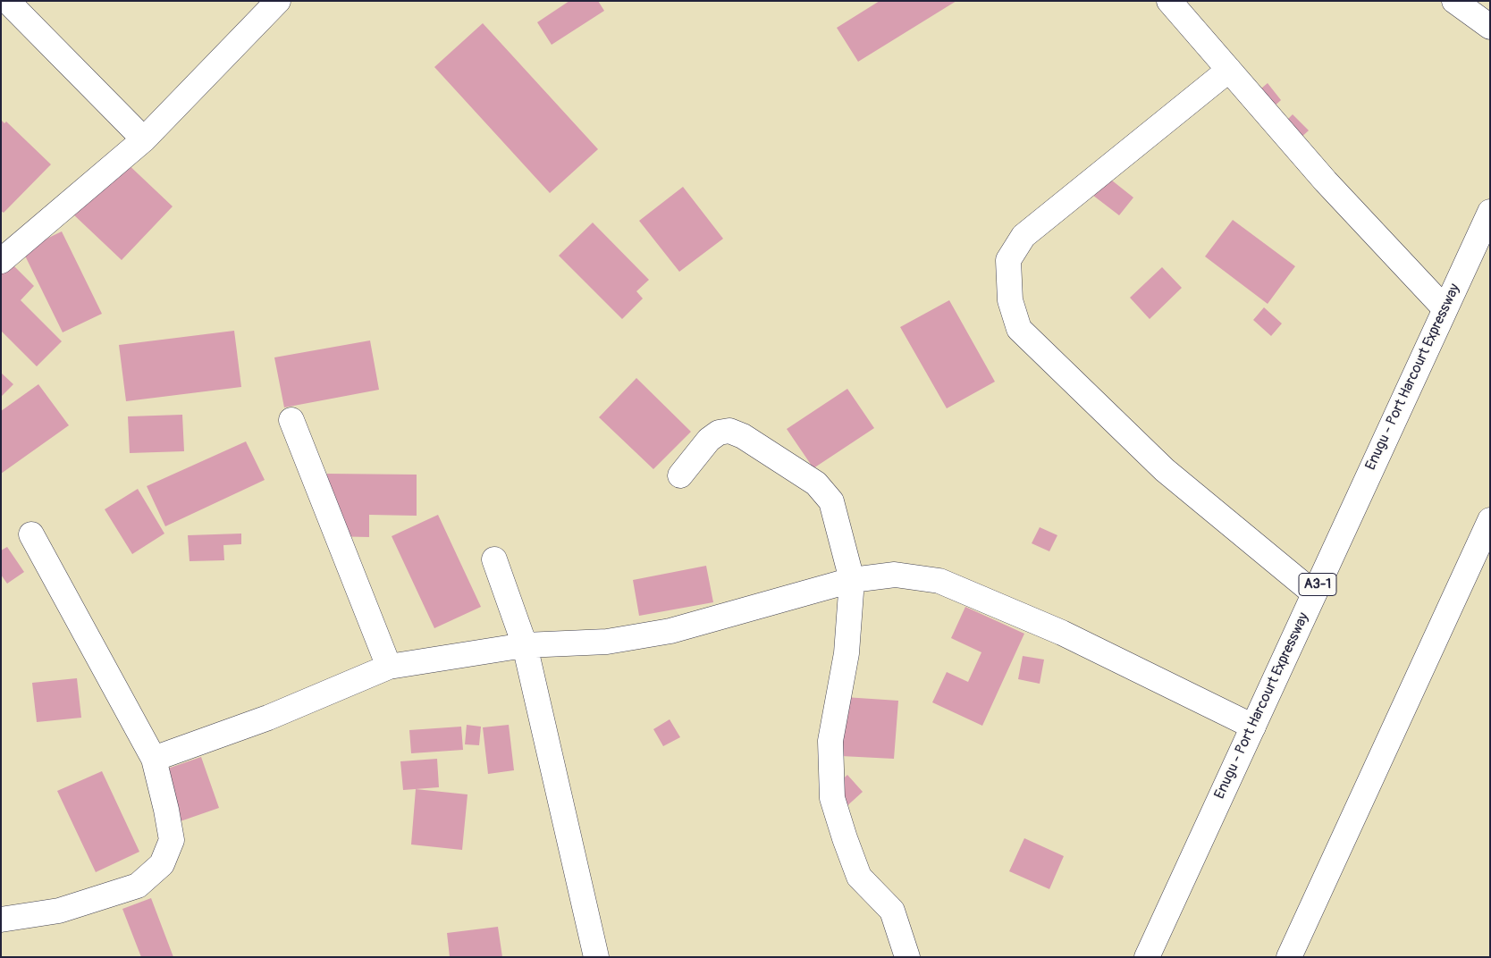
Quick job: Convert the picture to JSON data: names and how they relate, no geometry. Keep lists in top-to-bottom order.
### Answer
{
  "streets": {
    "main road": ["Enugu - Port Harcourt Expressway", "A3-1"]
  }
}
